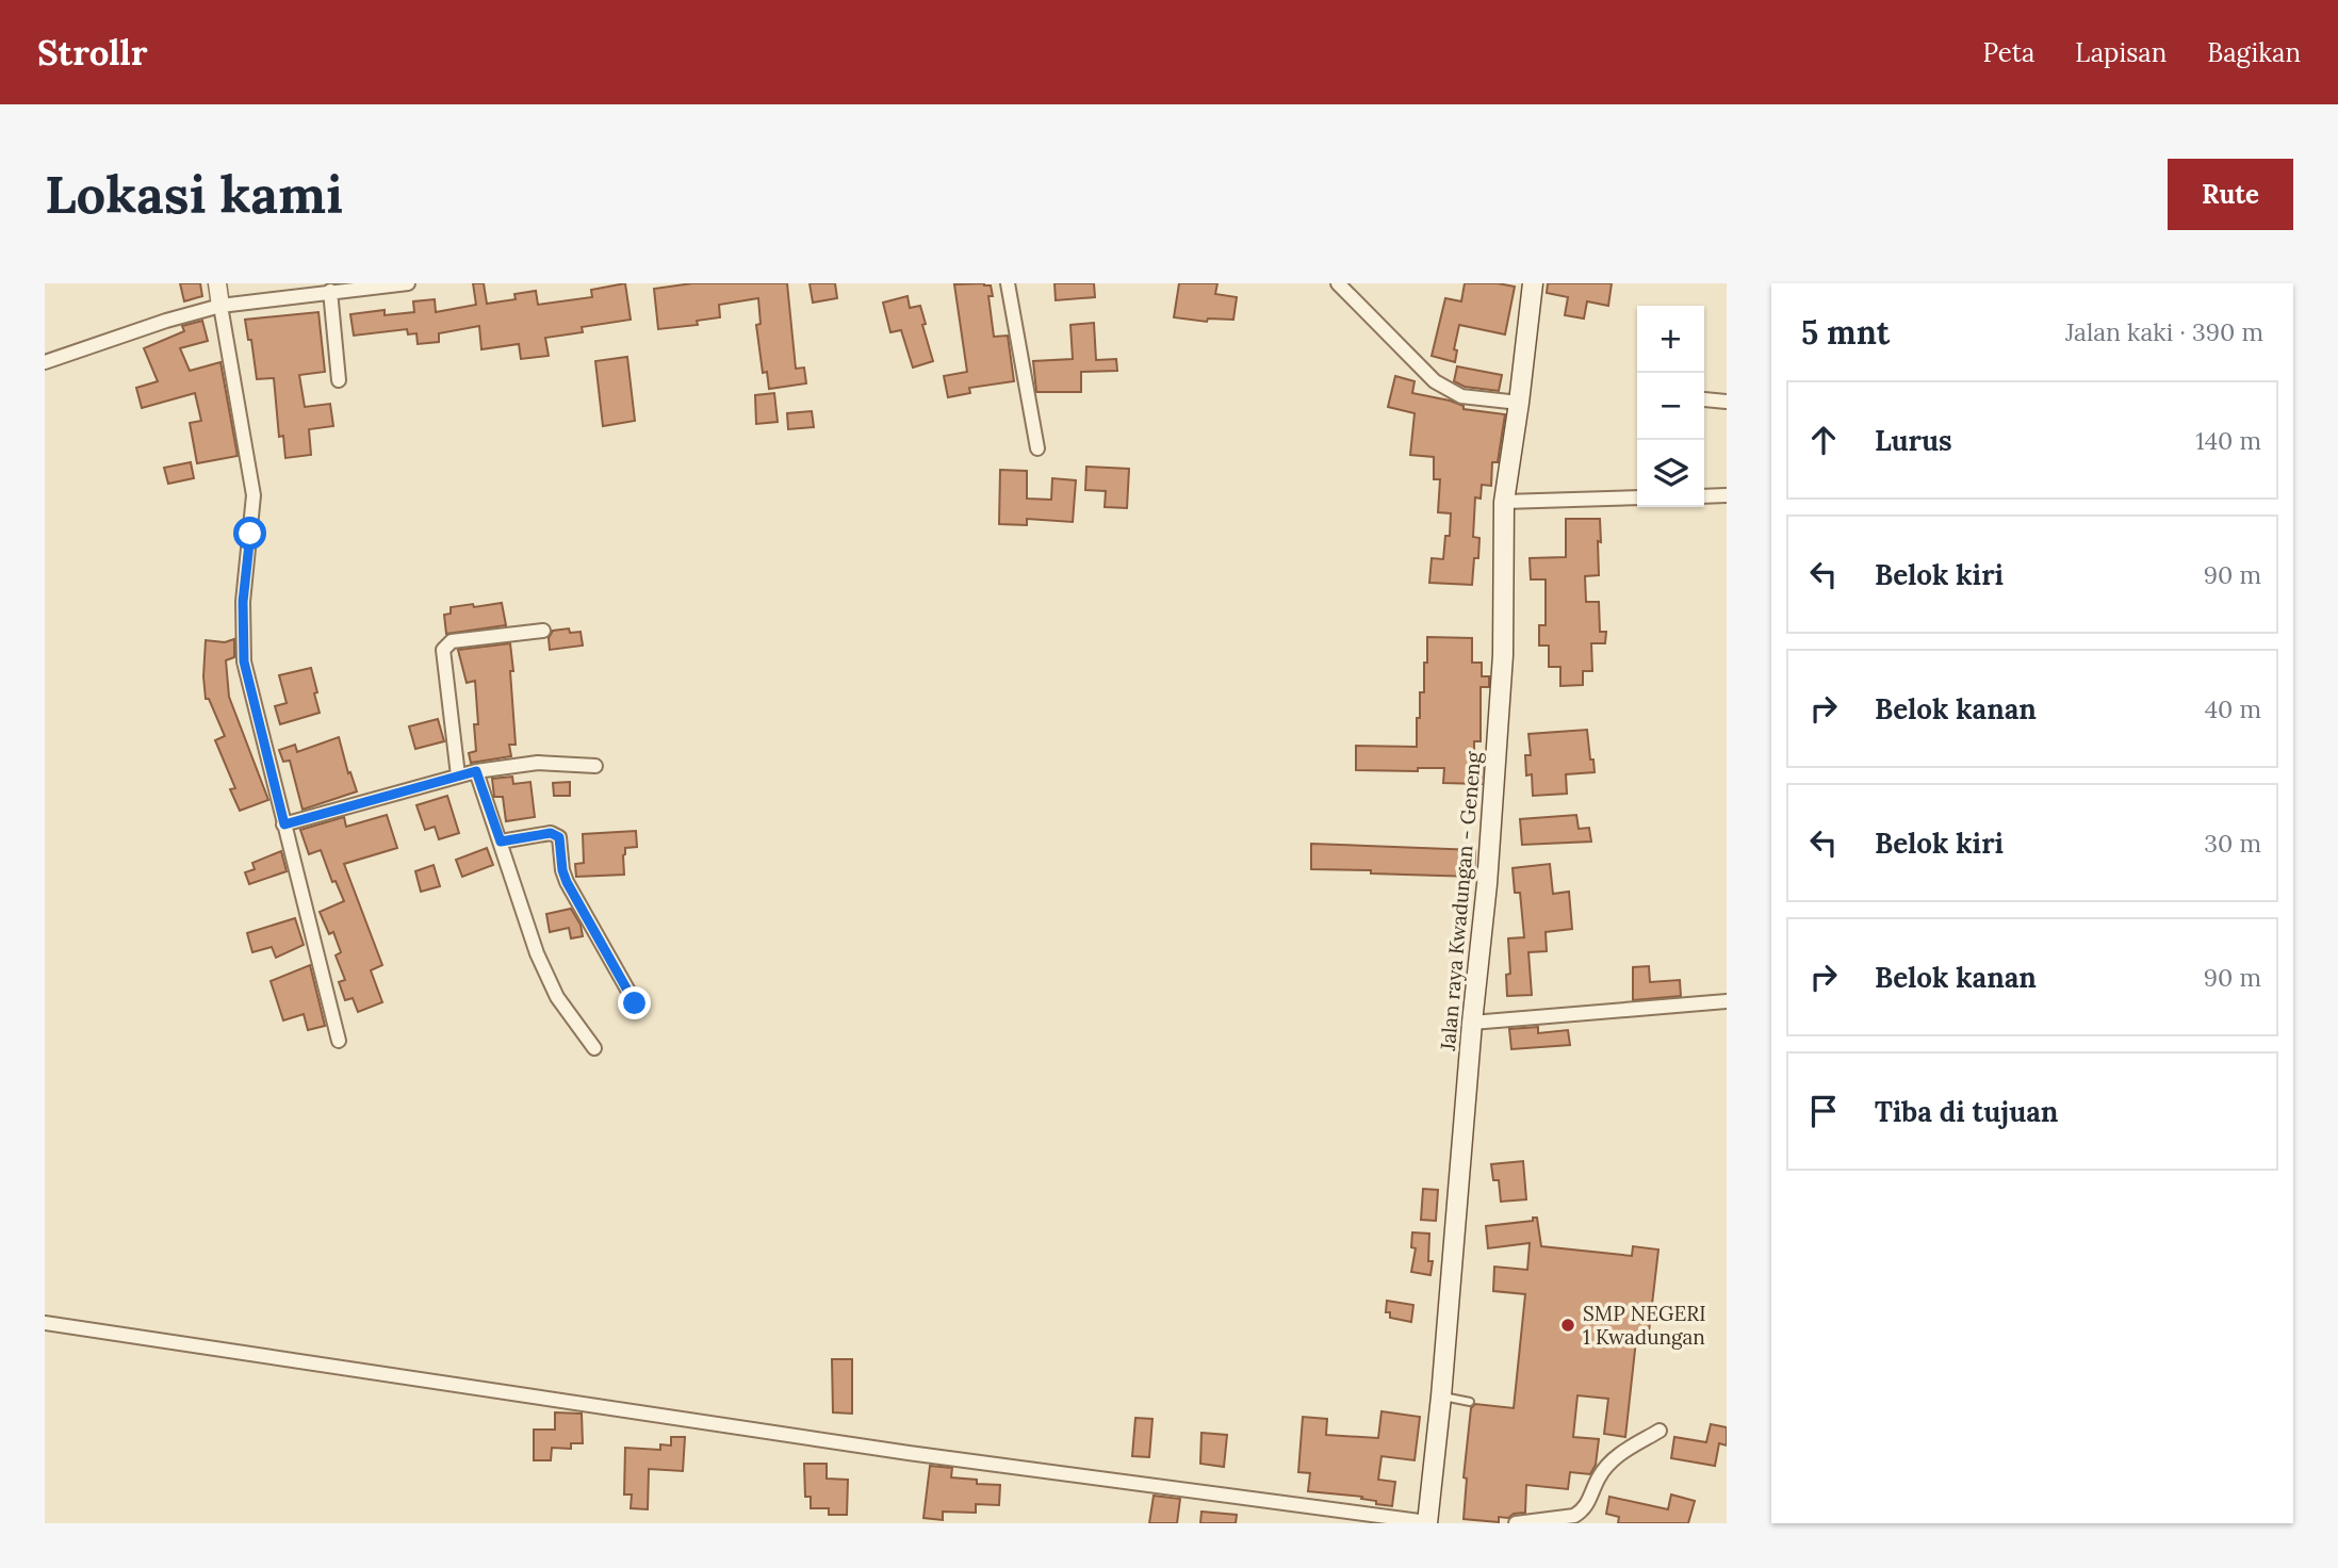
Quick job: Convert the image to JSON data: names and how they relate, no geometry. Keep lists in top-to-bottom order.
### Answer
{
  "streets": {
    "main road": ["Jalan raya Kwadungan - Geneng"]
  },
  "places": ["SMP NEGERI 1 Kwadungan"],
  "page": {
    "header": "Strollr",
    "nav": ["Peta", "Lapisan", "Bagikan"],
    "buttons": "Rute",
    "title": "Lokasi kami",
    "heading": ["5 mnt", "Jalan kaki · 390 m"],
    "map_buttons": ["+", "−"],
    "list": [
      ["Lurus", "140 m"],
      ["Belok kiri", "90 m"],
      ["Belok kanan", "40 m"],
      ["Belok kiri", "30 m"],
      ["Belok kanan", "90 m"],
      "Tiba di tujuan"
    ]
  }
}
